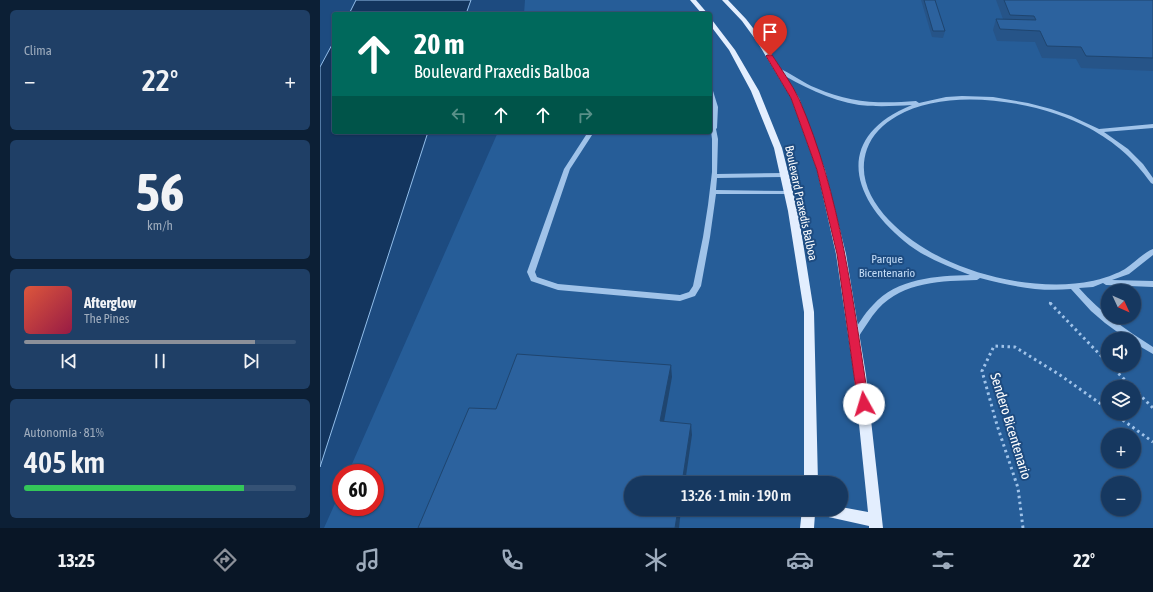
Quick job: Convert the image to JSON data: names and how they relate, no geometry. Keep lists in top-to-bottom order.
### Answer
{
  "streets": {
    "main road": ["Boulevard Praxedis Balboa"],
    "path": ["Sendero Bicentenario"]
  },
  "parks": ["Parque Bicentenario"],
  "north": "bottom right",
  "page": {
    "tile": [
      "Clima",
      ["56", "km/h"],
      ["Autonomía · 81%", "405 km"]
    ],
    "turn": ["20 m", "Boulevard Praxedis Balboa"],
    "heat": ["−", "22°", "+"],
    "map_buttons": ["+", "−"],
    "song": ["Afterglow", "The Pines"],
    "limit": "60",
    "trip": "13:26 · 1 min · 190 m",
    "tabs": ["13:25", "22°"]
  }
}
